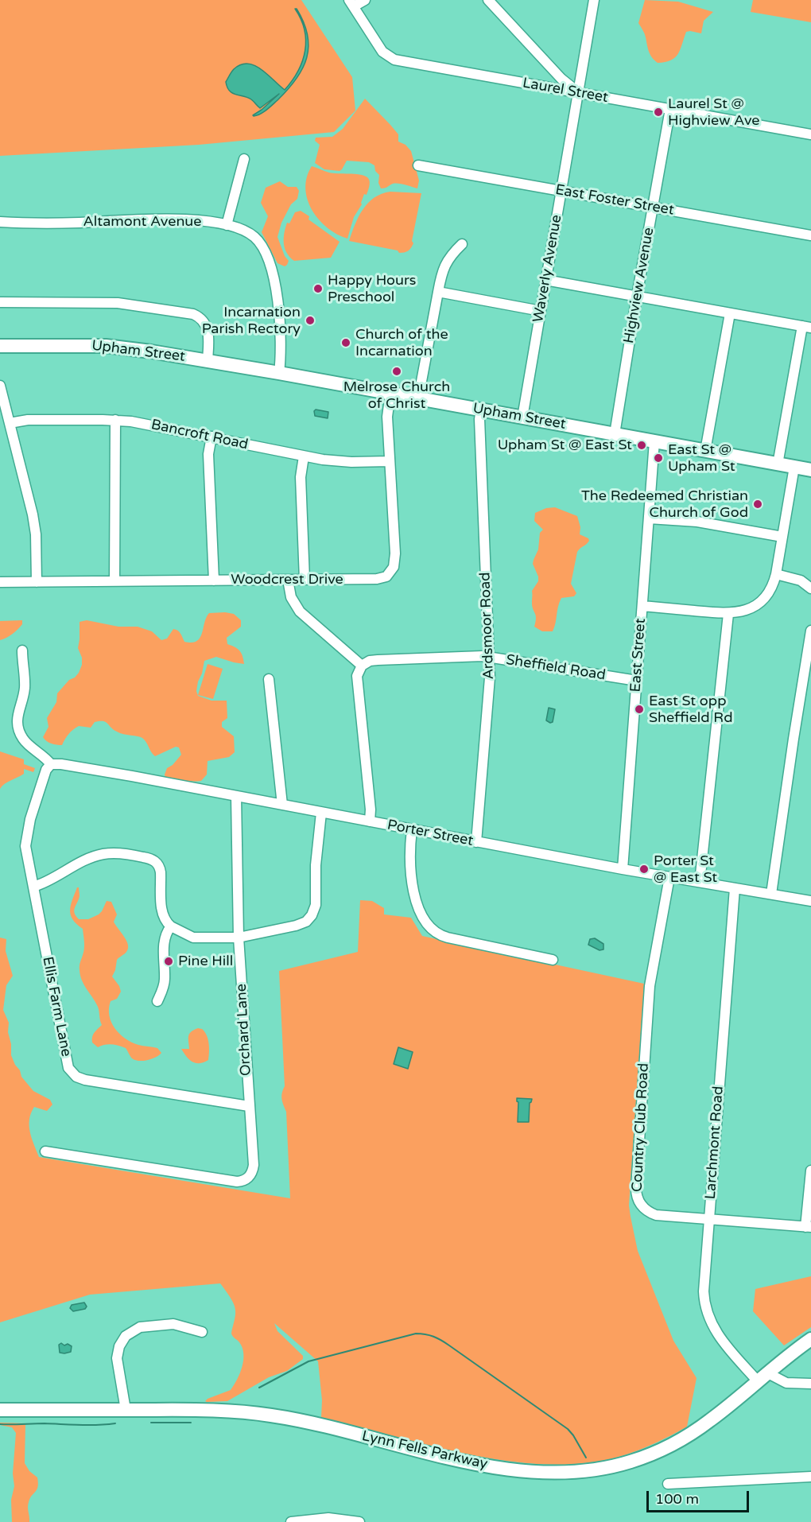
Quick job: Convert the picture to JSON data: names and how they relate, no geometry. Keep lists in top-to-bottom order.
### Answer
{
  "streets": {
    "main road": ["Upham Street", "Lynn Fells Parkway"],
    "street": [
      "Laurel Street",
      "East Foster Street",
      "Altamont Avenue",
      "Waverly Avenue",
      "Highview Avenue",
      "Bancroft Road",
      "Woodcrest Drive",
      "Ardsmoor Road",
      "East Street",
      "Sheffield Road",
      "Porter Street",
      "Ellis Farm Lane",
      "Orchard Lane",
      "Country Club Road",
      "Larchmont Road"
    ]
  },
  "crossings": [
    ["Laurel Street", "Waverly Avenue"],
    ["Laurel Street", "Highview Avenue"],
    ["East Foster Street", "Waverly Avenue"],
    ["East Foster Street", "Highview Avenue"],
    ["Altamont Avenue", "Upham Street"],
    ["Waverly Avenue", "Upham Street"],
    ["Highview Avenue", "Upham Street"],
    ["Upham Street", "Woodcrest Drive"],
    ["Upham Street", "Ardsmoor Road"],
    ["Upham Street", "East Street"],
    ["Bancroft Road", "Woodcrest Drive"],
    ["Ardsmoor Road", "Sheffield Road"],
    ["Ardsmoor Road", "Porter Street"],
    ["East Street", "Sheffield Road"],
    ["East Street", "Porter Street"],
    ["Porter Street", "Ellis Farm Lane"],
    ["Porter Street", "Orchard Lane"],
    ["Porter Street", "Country Club Road"],
    ["Porter Street", "Larchmont Road"],
    ["Ellis Farm Lane", "Orchard Lane"],
    ["Country Club Road", "Larchmont Road"],
    ["Larchmont Road", "Lynn Fells Parkway"]
  ],
  "places": [
    "Laurel St @ Highview Ave",
    "Happy Hours Preschool",
    "Incarnation Parish Rectory",
    "Church of the Incarnation",
    "Melrose Church of Christ",
    "Upham St @ East St",
    "East St @ Upham St",
    "The Redeemed Christian Church of God",
    "East St opp Sheffield Rd",
    "Porter St @ East St",
    "Pine Hill"
  ],
  "scale_bar": "100 m"
}
